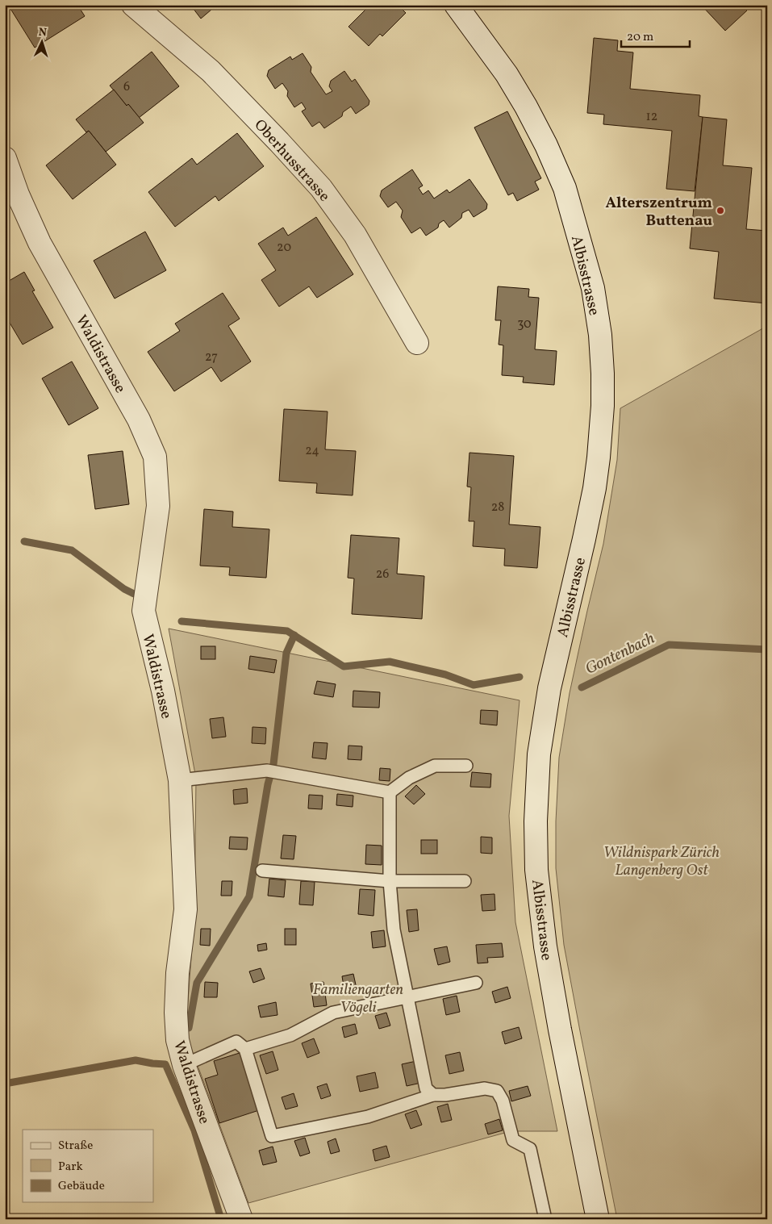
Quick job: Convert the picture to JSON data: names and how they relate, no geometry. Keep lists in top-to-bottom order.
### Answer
{
  "streets": {
    "street": ["Oberhusstrasse", "Albisstrasse", "Waldistrasse"]
  },
  "water": ["Gontenbach"],
  "parks": ["Wildnispark Zürich Langenberg Ost", "Familiengarten Vögeli"],
  "places": ["Alterszentrum Buttenau"],
  "house_numbers": [
    "6",
    "12",
    "20",
    "30",
    "27",
    "24",
    "28",
    "26"
  ],
  "legend": ["Straße", "Park", "Gebäude"],
  "scale_bar": "20 m",
  "north": "top"
}
